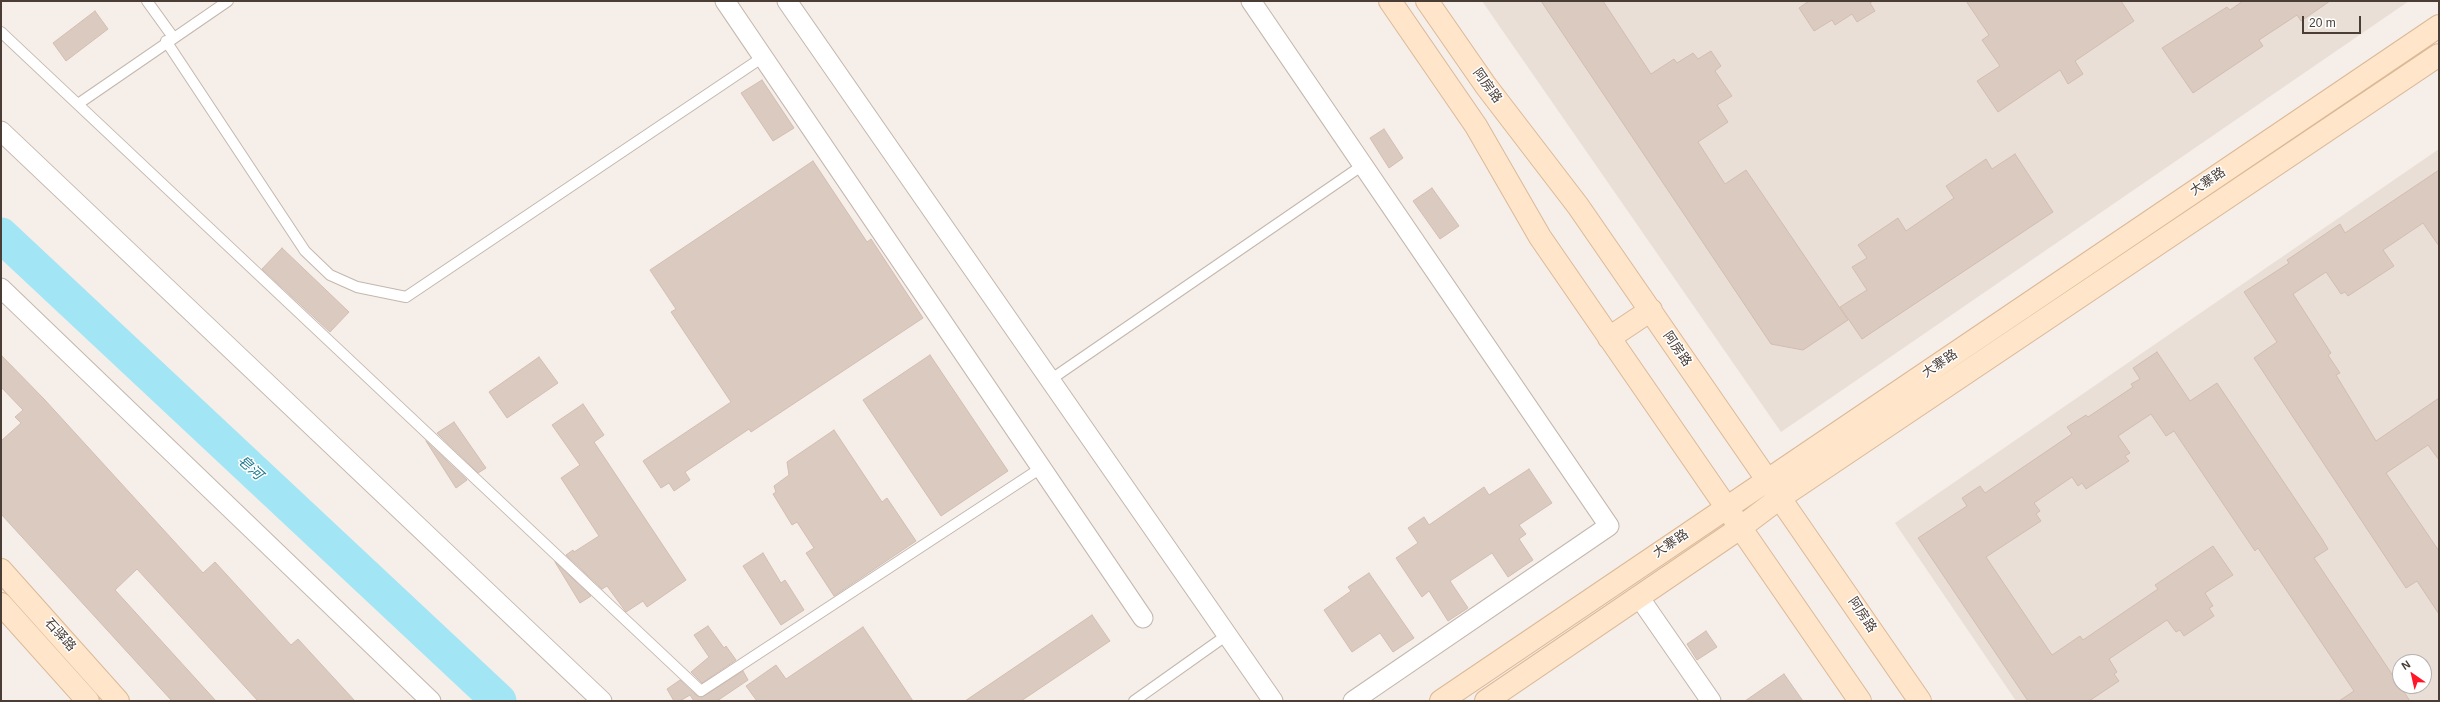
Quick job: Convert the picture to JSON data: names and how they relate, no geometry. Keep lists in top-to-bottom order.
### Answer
{
  "streets": {
    "main road": ["阿房路", "大寨路", "石驿路"]
  },
  "crossings": [
    ["阿房路", "大寨路"]
  ],
  "water": ["皂河"],
  "scale_bar": "20 m",
  "north": "top left"
}
